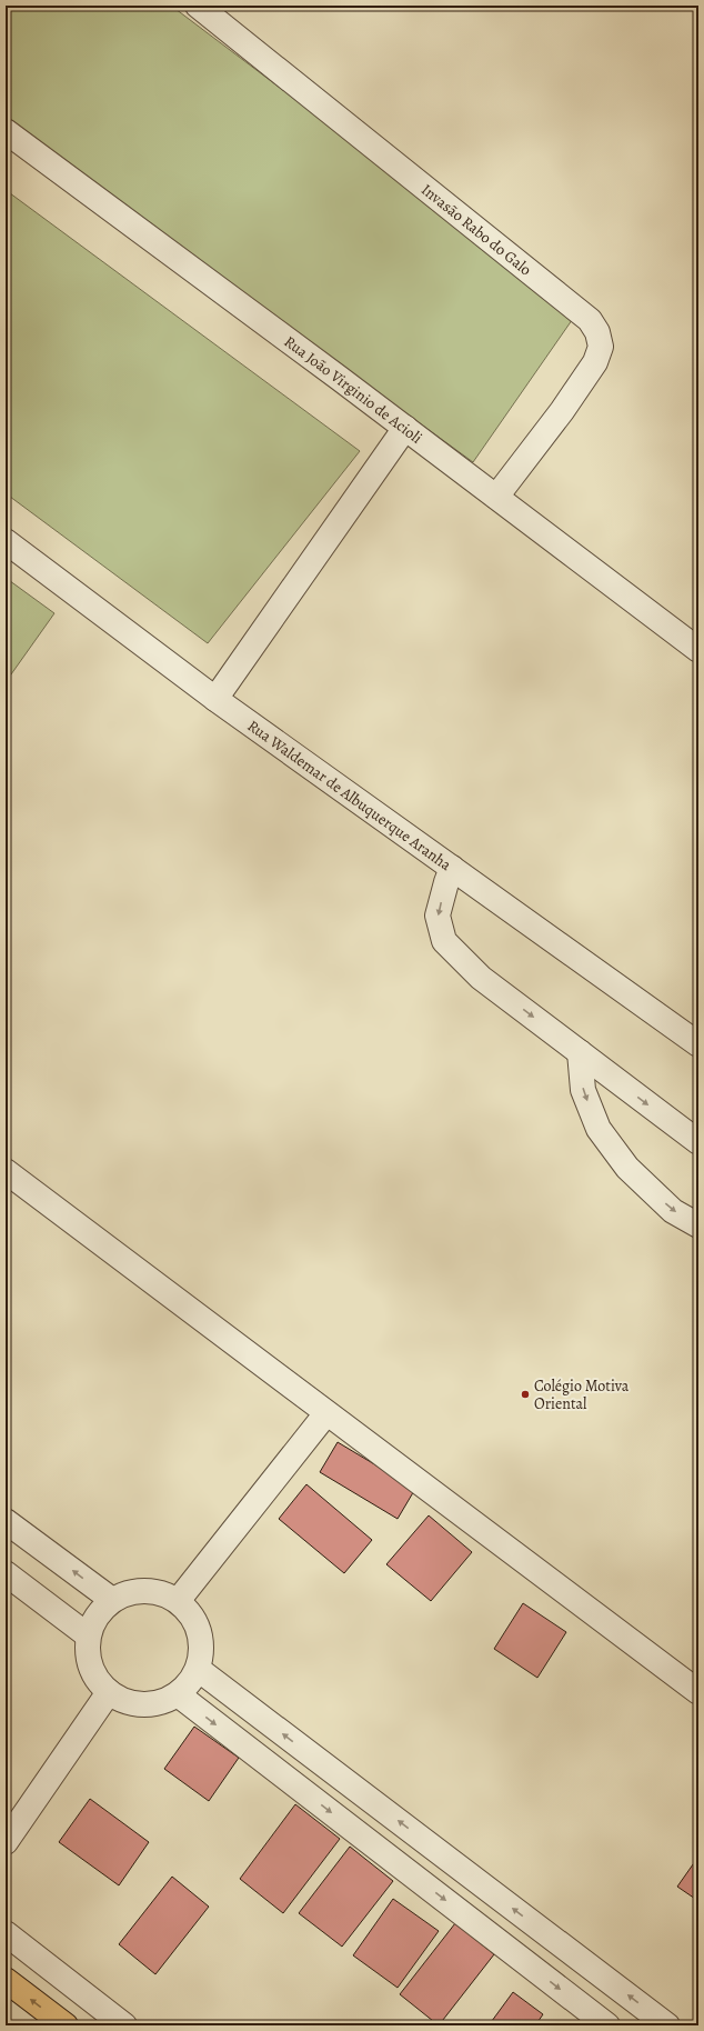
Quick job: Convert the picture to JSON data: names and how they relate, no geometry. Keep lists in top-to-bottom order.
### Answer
{
  "streets": {
    "street": ["Invasão Rabo do Galo", "Rua João Virginio de Acioli", "Rua Waldemar de Albuquerque Aranha"]
  },
  "crossings": [
    ["Invasão Rabo do Galo", "Rua João Virginio de Acioli"]
  ],
  "places": ["Colégio Motiva Oriental"]
}
